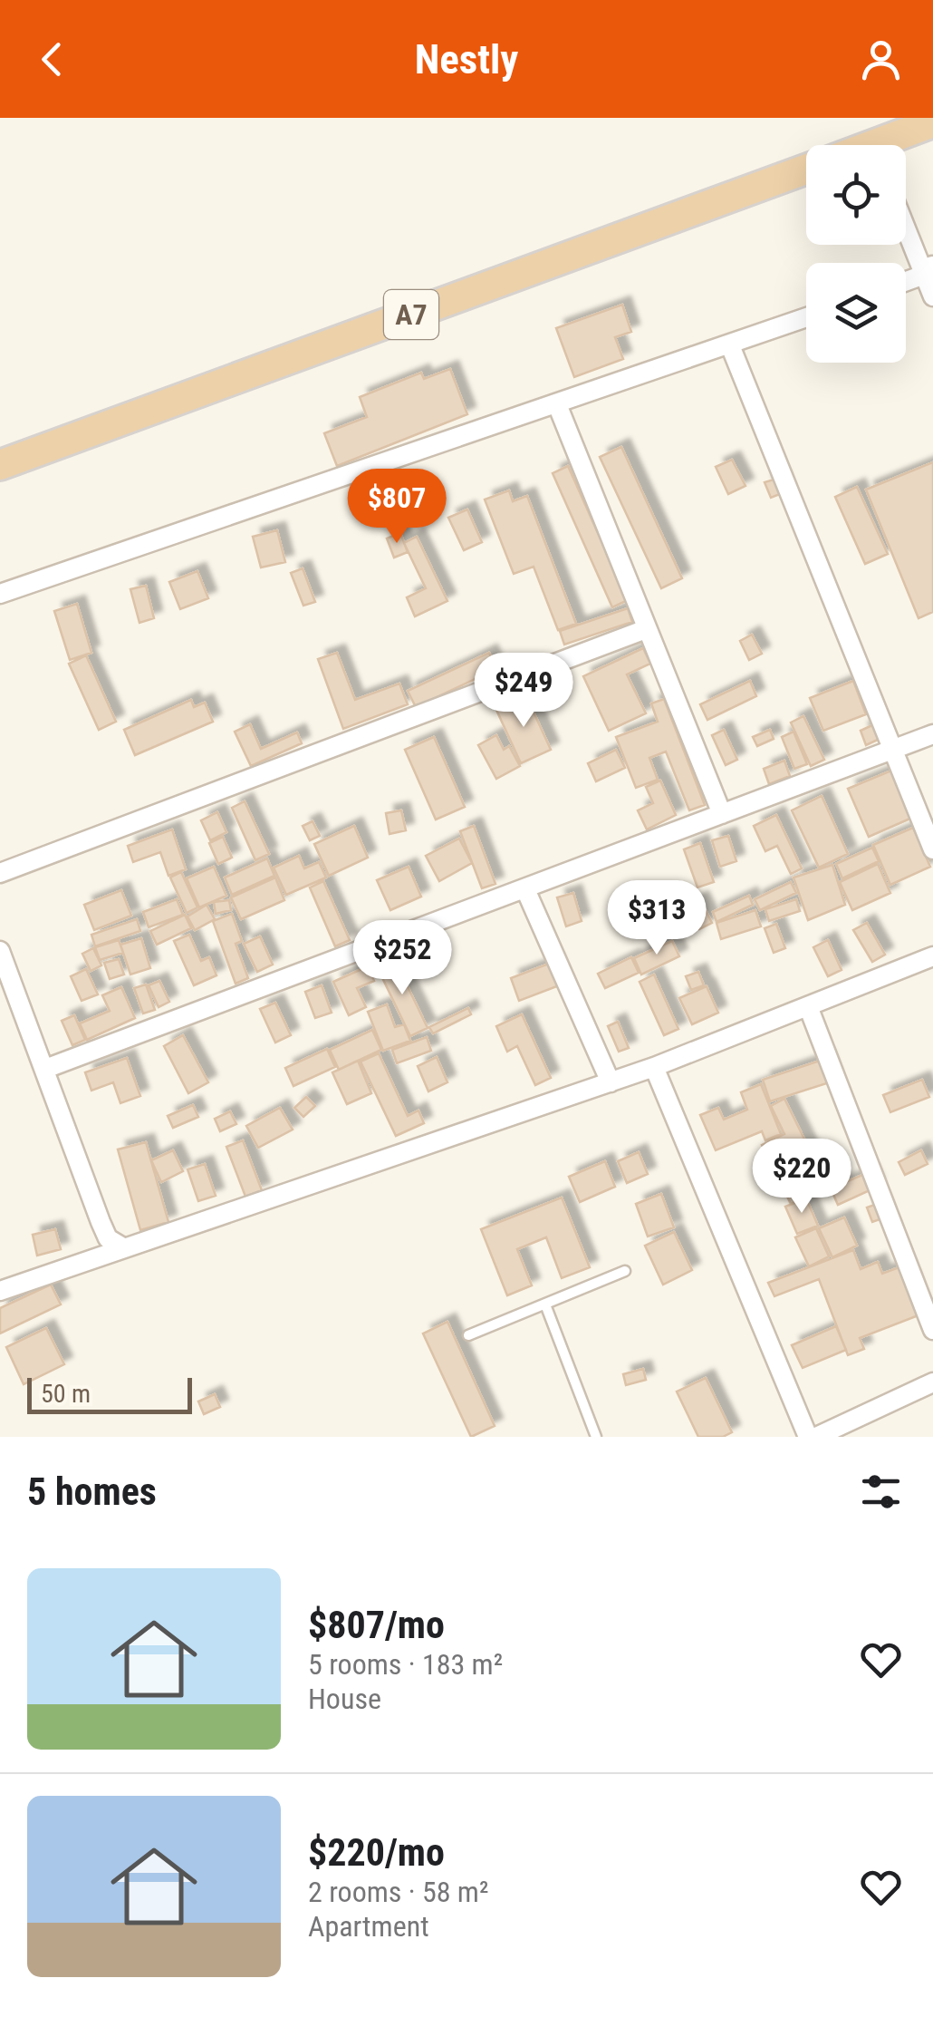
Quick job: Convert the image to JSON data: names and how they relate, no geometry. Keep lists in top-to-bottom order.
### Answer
{
  "streets": {
    "highway": ["A7"]
  },
  "scale_bar": "50 m",
  "page": {
    "header": "Nestly",
    "price": [
      "$807",
      "$249",
      "$313",
      "$252",
      "$220"
    ],
    "scale": "50 m",
    "heading": "5 homes",
    "list": [
      {
        "name": "$807/mo",
        "note": "5 rooms · 183 m² · House"
      },
      {
        "name": "$220/mo",
        "note": "2 rooms · 58 m² · Apartment"
      }
    ]
  }
}
